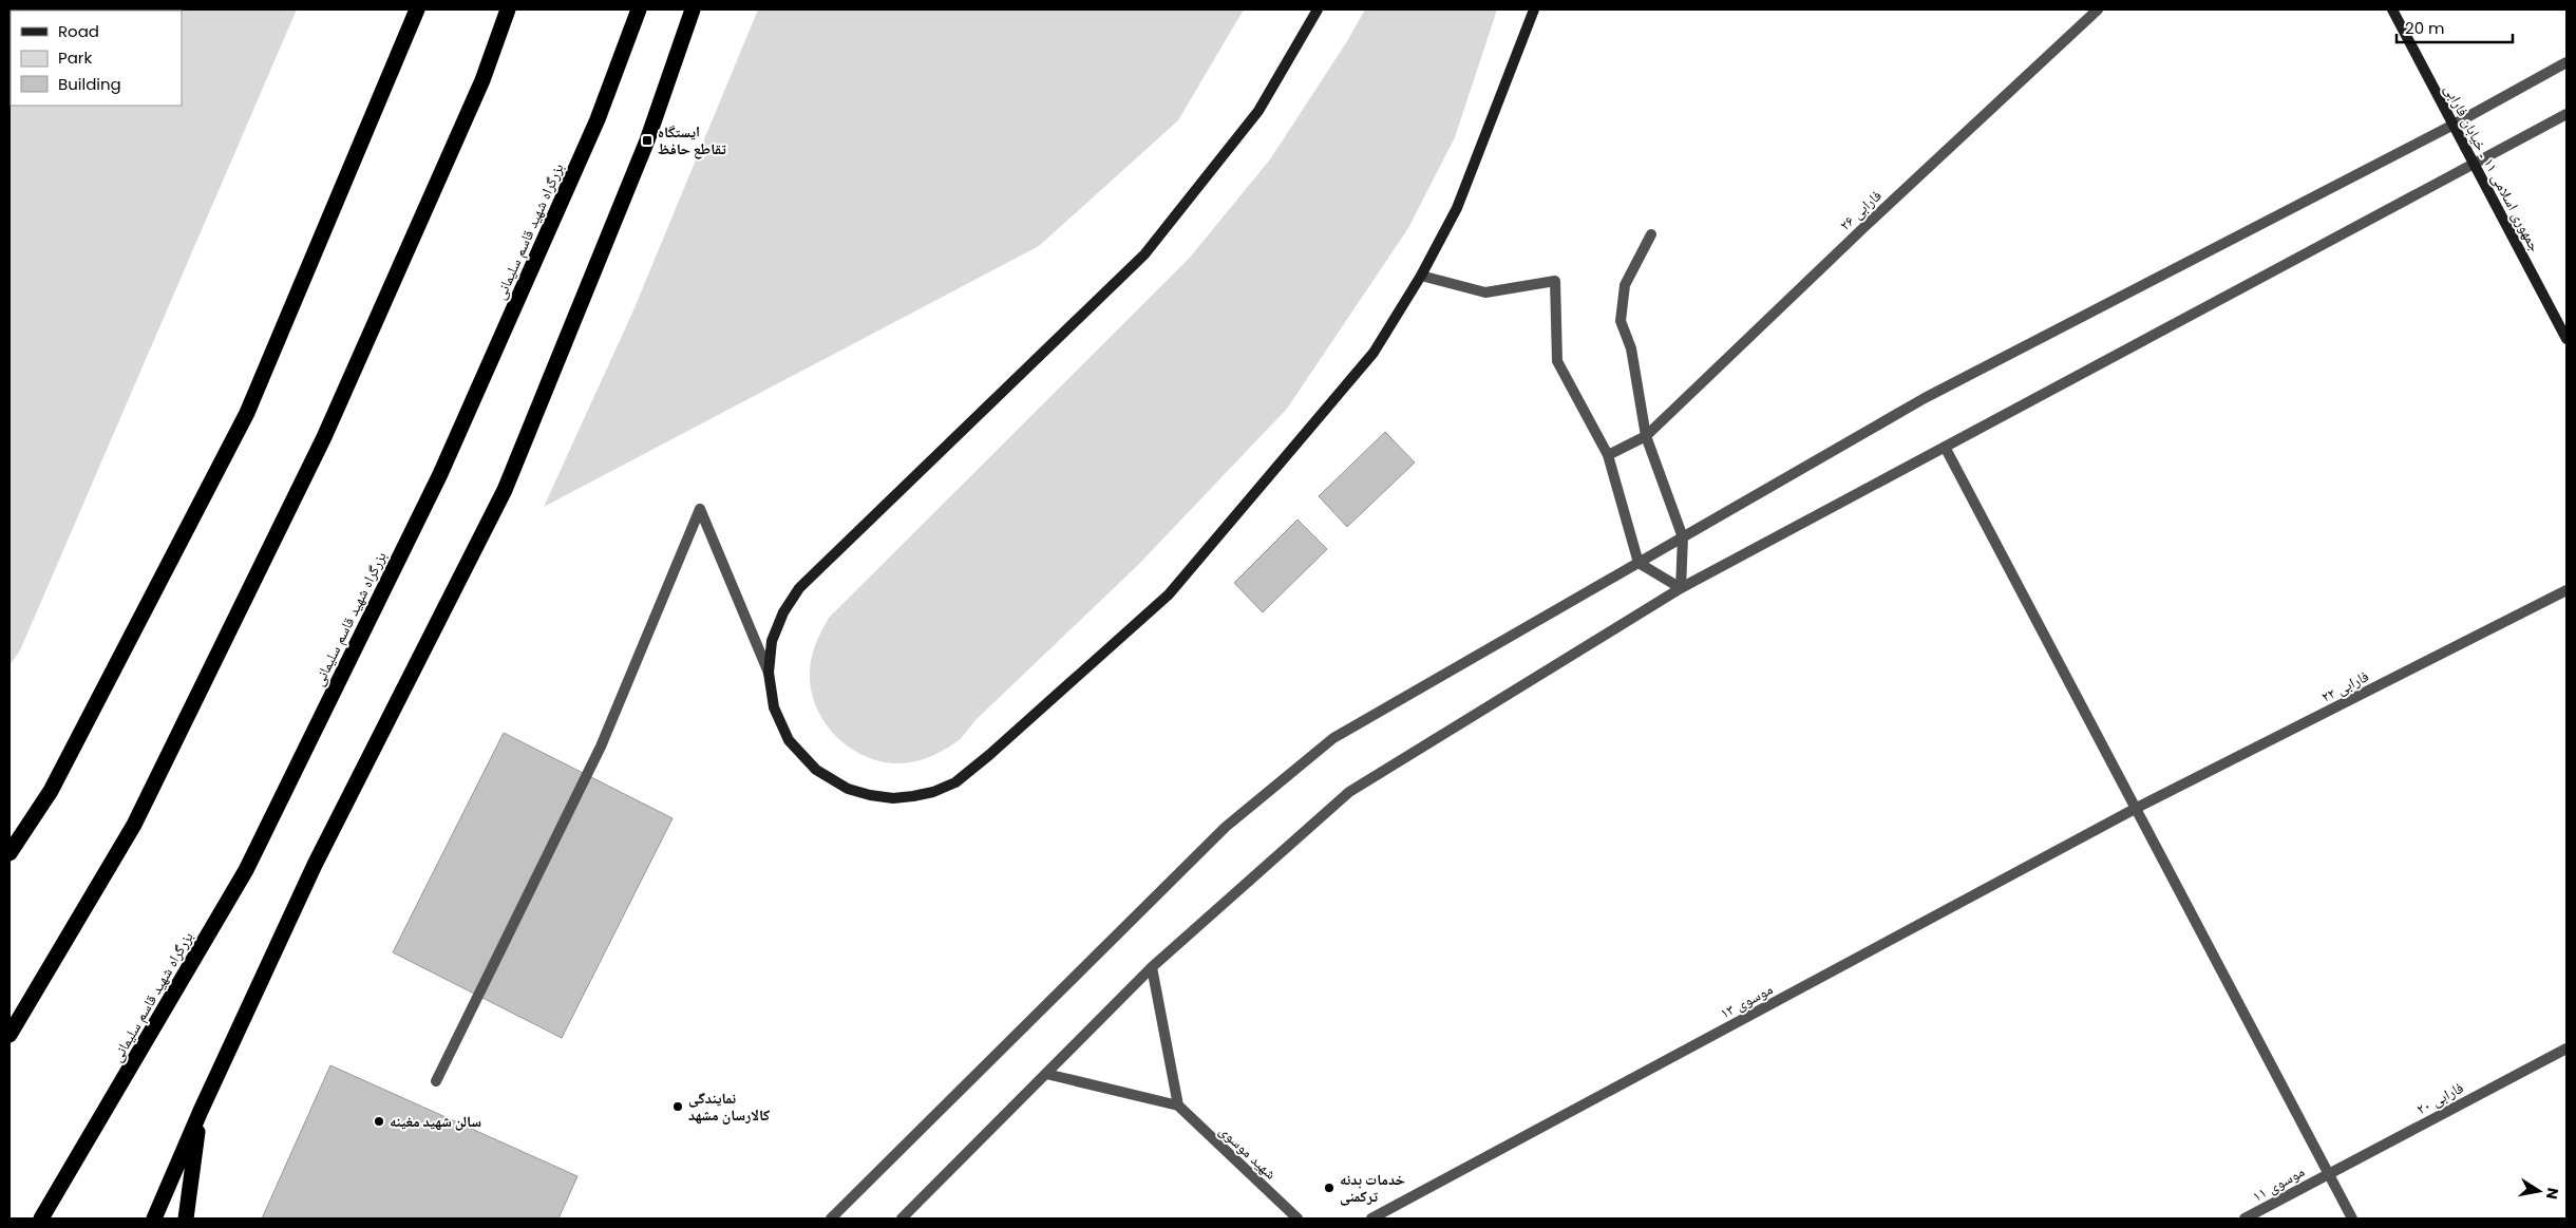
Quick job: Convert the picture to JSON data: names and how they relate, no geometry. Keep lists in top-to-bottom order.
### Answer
{
  "streets": {
    "highway": ["بزرگراه شهید قاسم سلیمانی"],
    "main road": ["جمهوری اسلامی ۱۱ ـ خیابان فارابی"],
    "street": [
      "فارابی ۲۶",
      "فارابی ۲۲",
      "موسوی ۱۳",
      "فارابی ۲۰",
      "شهید موسوی",
      "موسوی ۱۱"
    ]
  },
  "crossings": [
    ["فارابی ۲۲", "موسوی ۱۳"],
    ["فارابی ۲۰", "موسوی ۱۱"]
  ],
  "places": {
    "transit": ["ایستگاه تقاطع حافظ"],
    "other": ["نمایندگی کالارسان مشهد", "سالن شهید مغینه", "خدمات بدنه ترکمنی"]
  },
  "legend": ["Road", "Park", "Building"],
  "scale_bar": "20 m",
  "north": "right"
}
